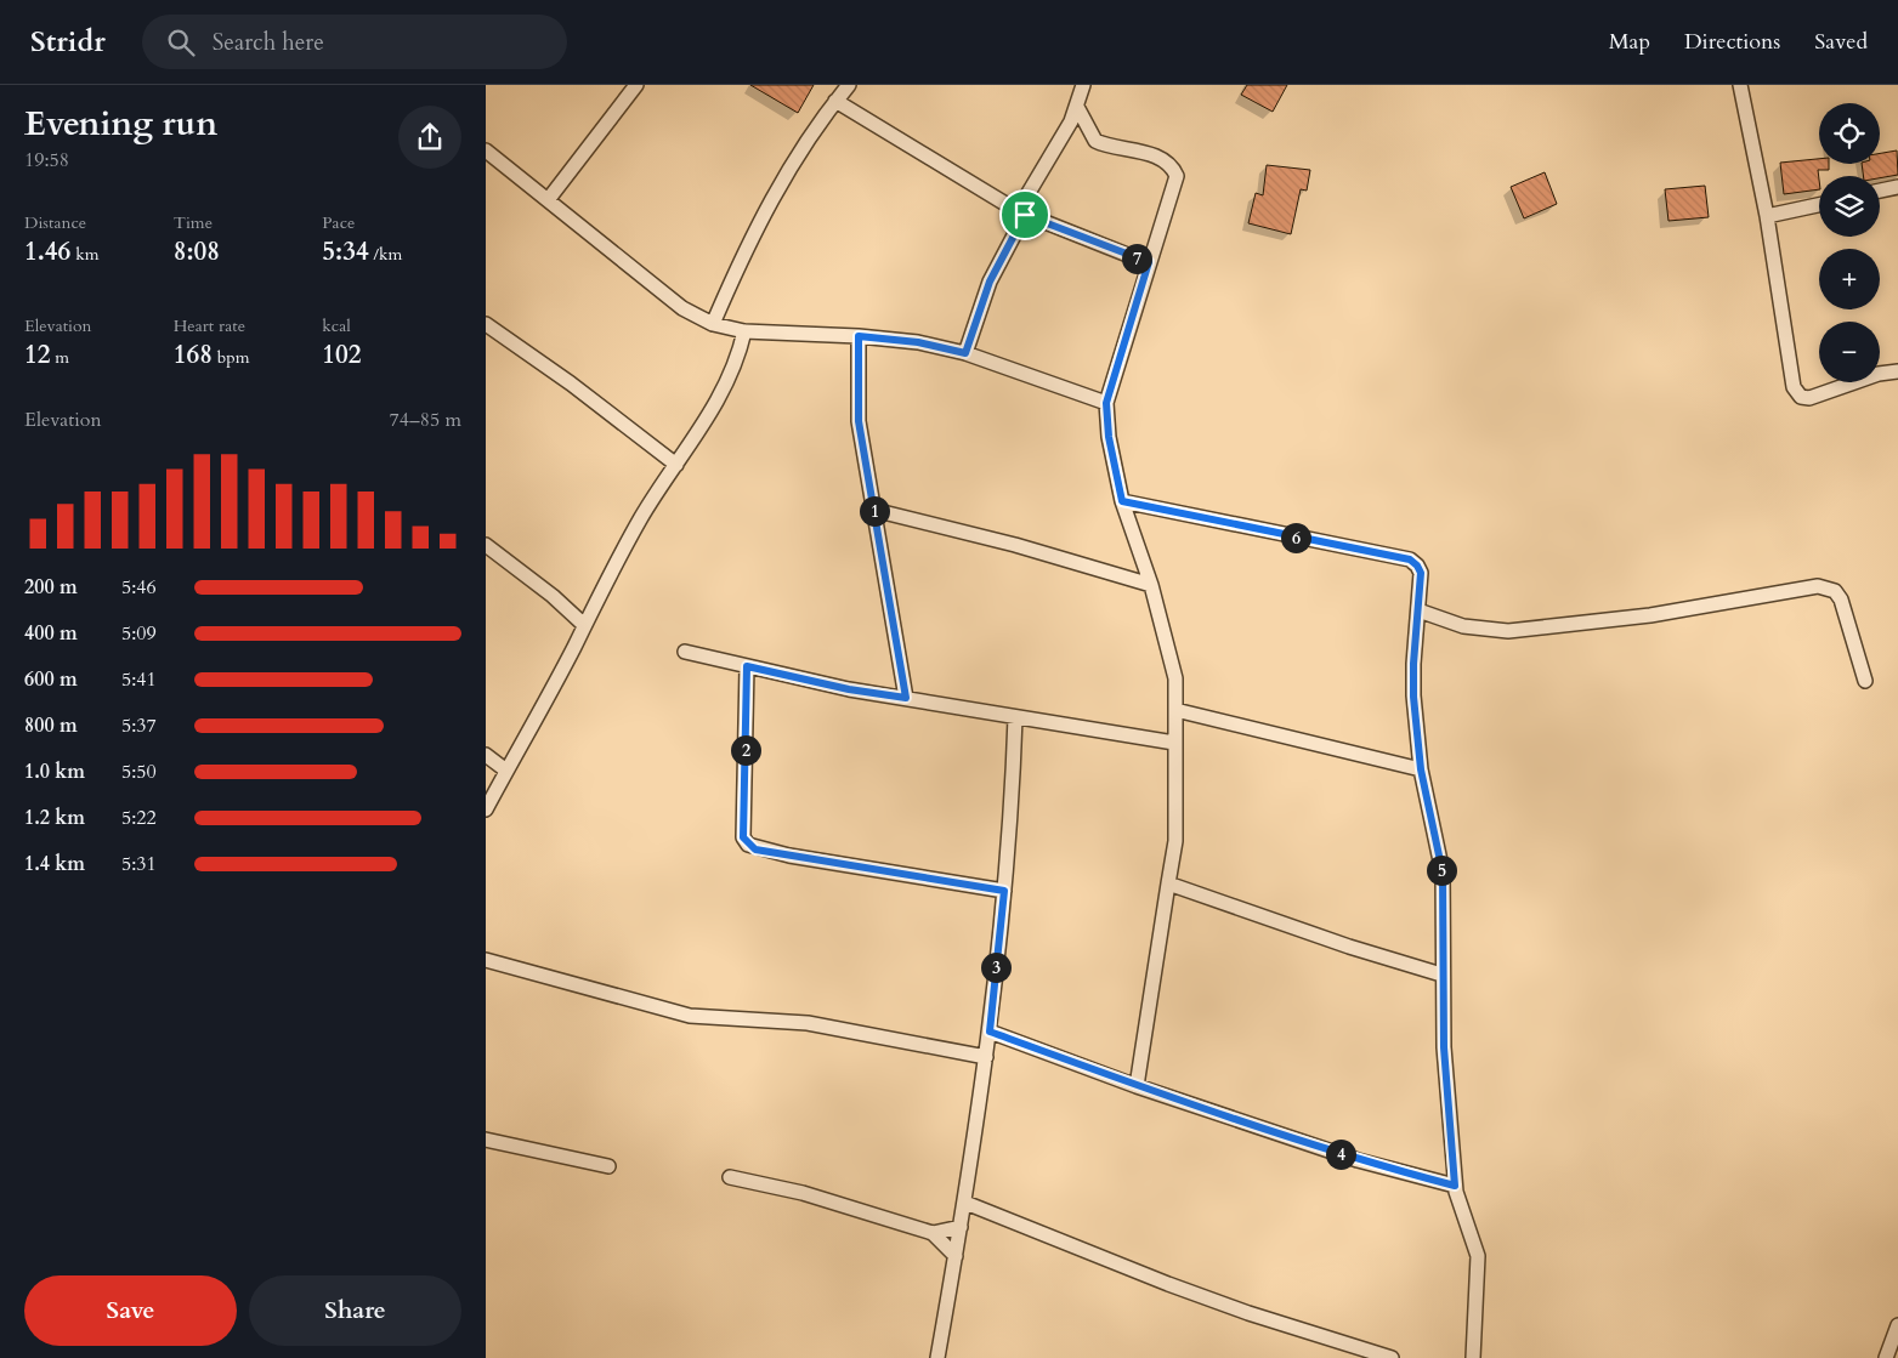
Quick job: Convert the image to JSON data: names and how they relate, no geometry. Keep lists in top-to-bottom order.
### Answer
{
  "page": {
    "header": "Stridr",
    "search": "Search here",
    "nav": ["Map", "Directions", "Saved"],
    "heading": ["Evening run", "19:58"],
    "map_buttons": ["+", "−"],
    "stats": [
      ["Distance", "1.46 km"],
      ["Time", "8:08"],
      ["Pace", "5:34 /km"],
      ["Elevation", "12 m"],
      ["Heart rate", "168 bpm"],
      ["kcal", "102"]
    ],
    "pins": [
      "7",
      "1",
      "6",
      "2",
      "5",
      "3",
      "4"
    ],
    "chart": ["Elevation", "74–85 m"],
    "list": [
      {
        "name": "200 m",
        "note": "5:46"
      },
      {
        "name": "400 m",
        "note": "5:09"
      },
      {
        "name": "600 m",
        "note": "5:41"
      },
      {
        "name": "800 m",
        "note": "5:37"
      },
      {
        "name": "1.0 km",
        "note": "5:50"
      },
      {
        "name": "1.2 km",
        "note": "5:22"
      },
      {
        "name": "1.4 km",
        "note": "5:31"
      }
    ],
    "buttons": ["Save", "Share"]
  }
}
